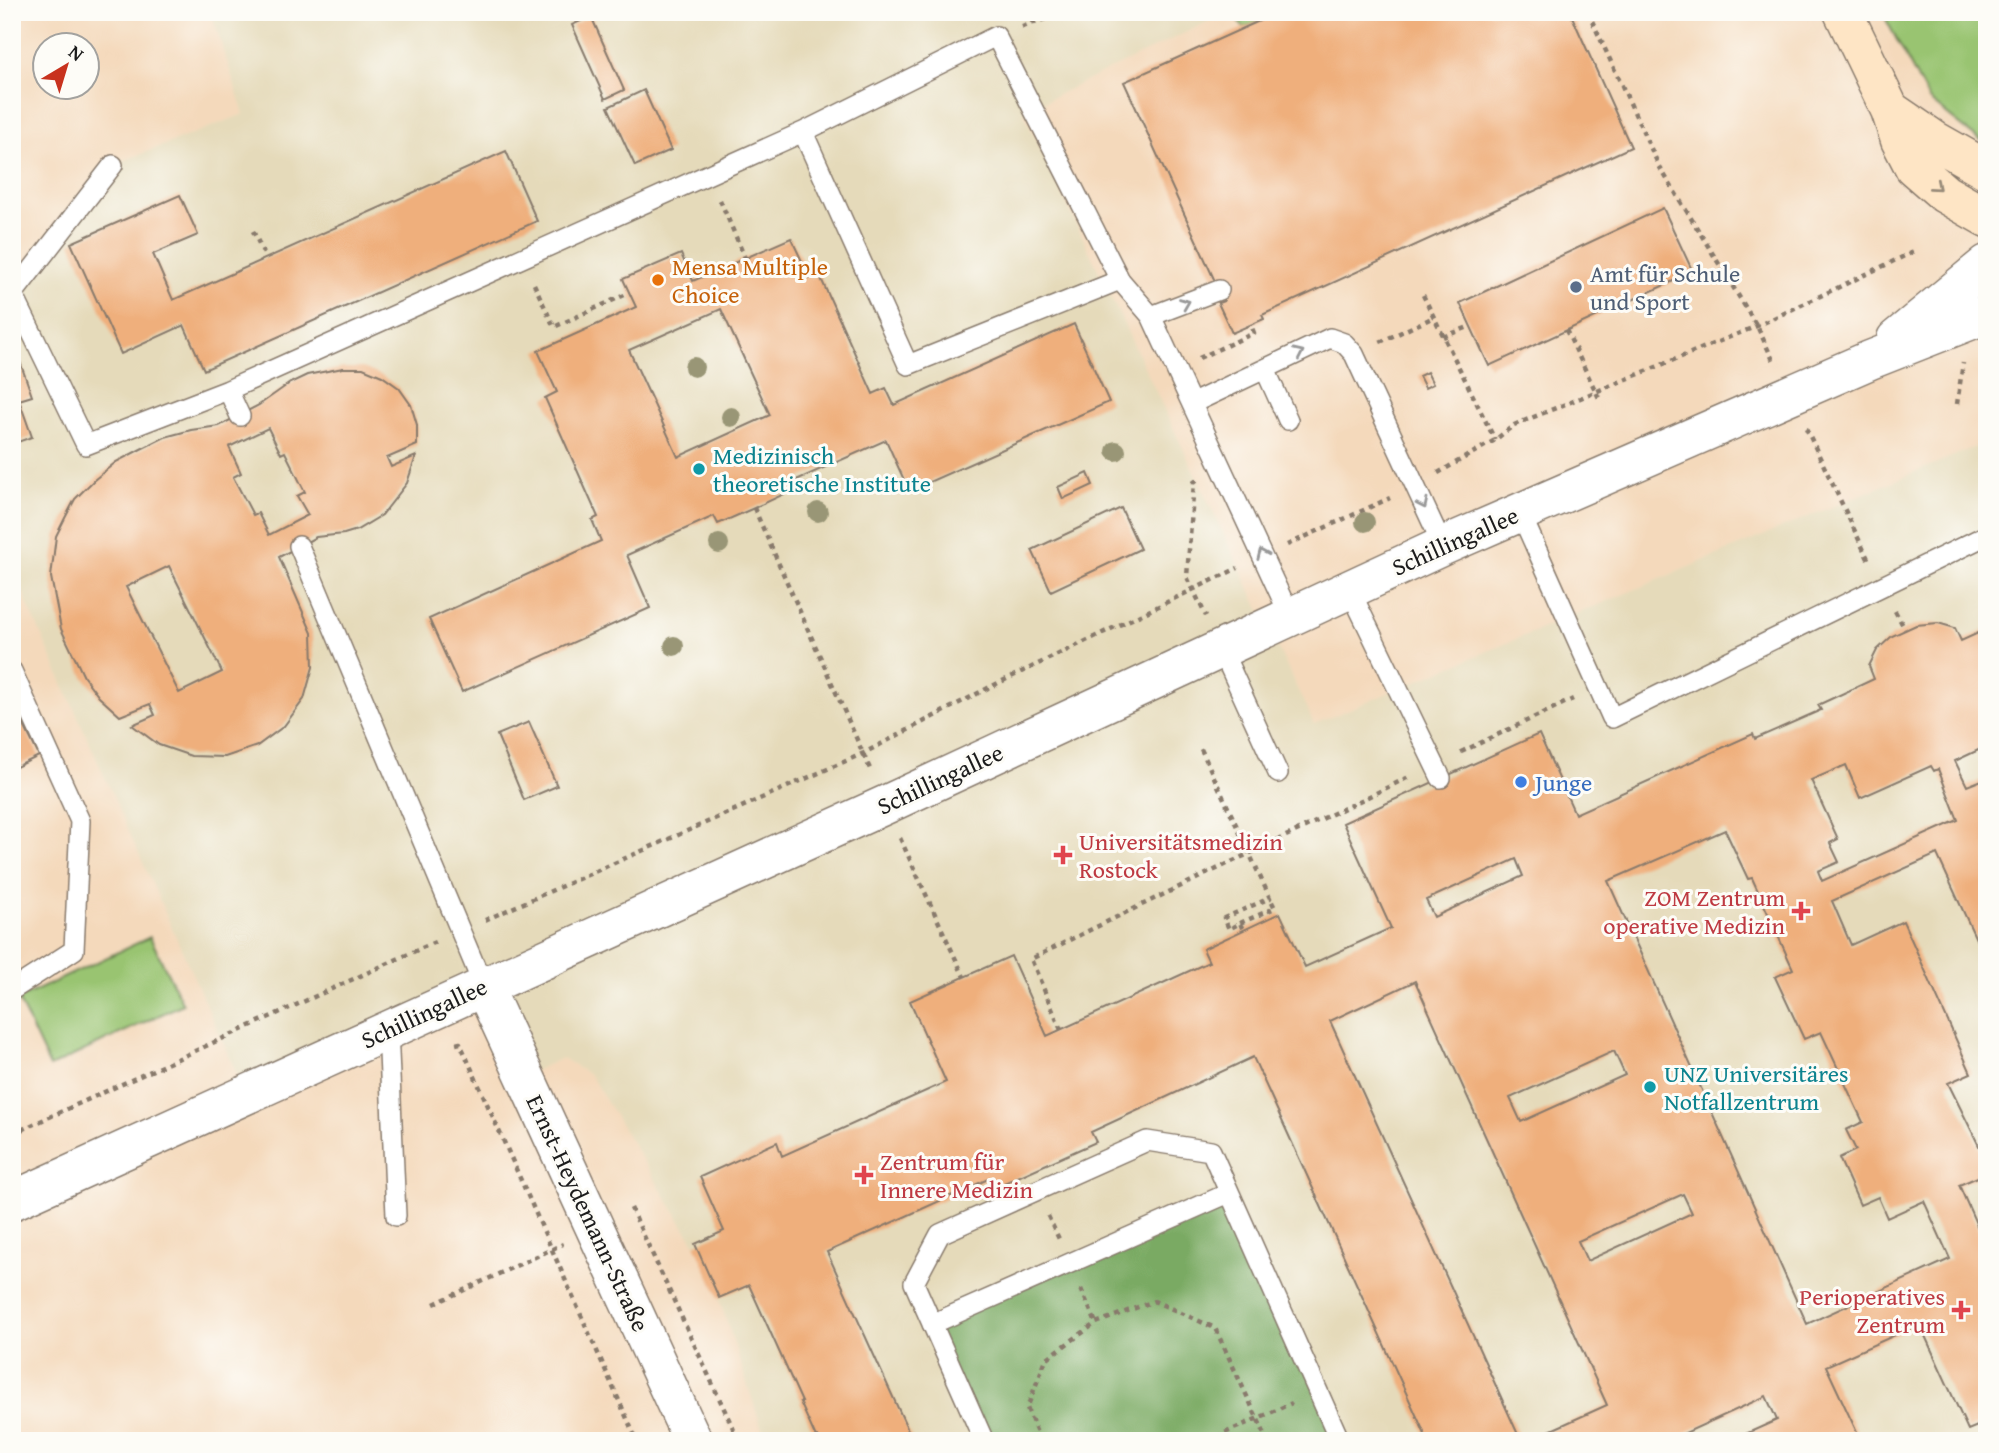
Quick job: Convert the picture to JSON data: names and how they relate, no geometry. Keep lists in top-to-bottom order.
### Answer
{
  "streets": {
    "street": ["Schillingallee", "Ernst-Heydemann-Straße"]
  },
  "crossings": [
    ["Schillingallee", "Ernst-Heydemann-Straße"]
  ],
  "places": {
    "other": [
      "Mensa Multiple Choice",
      "Amt für Schule und Sport",
      "Medizinisch theoretische Institute",
      "Junge",
      "UNZ Universitäres Notfallzentrum"
    ],
    "health": [
      "Universitätsmedizin Rostock",
      "ZOM Zentrum operative Medizin",
      "Zentrum für Innere Medizin",
      "Perioperatives Zentrum"
    ]
  },
  "north": "top right"
}
